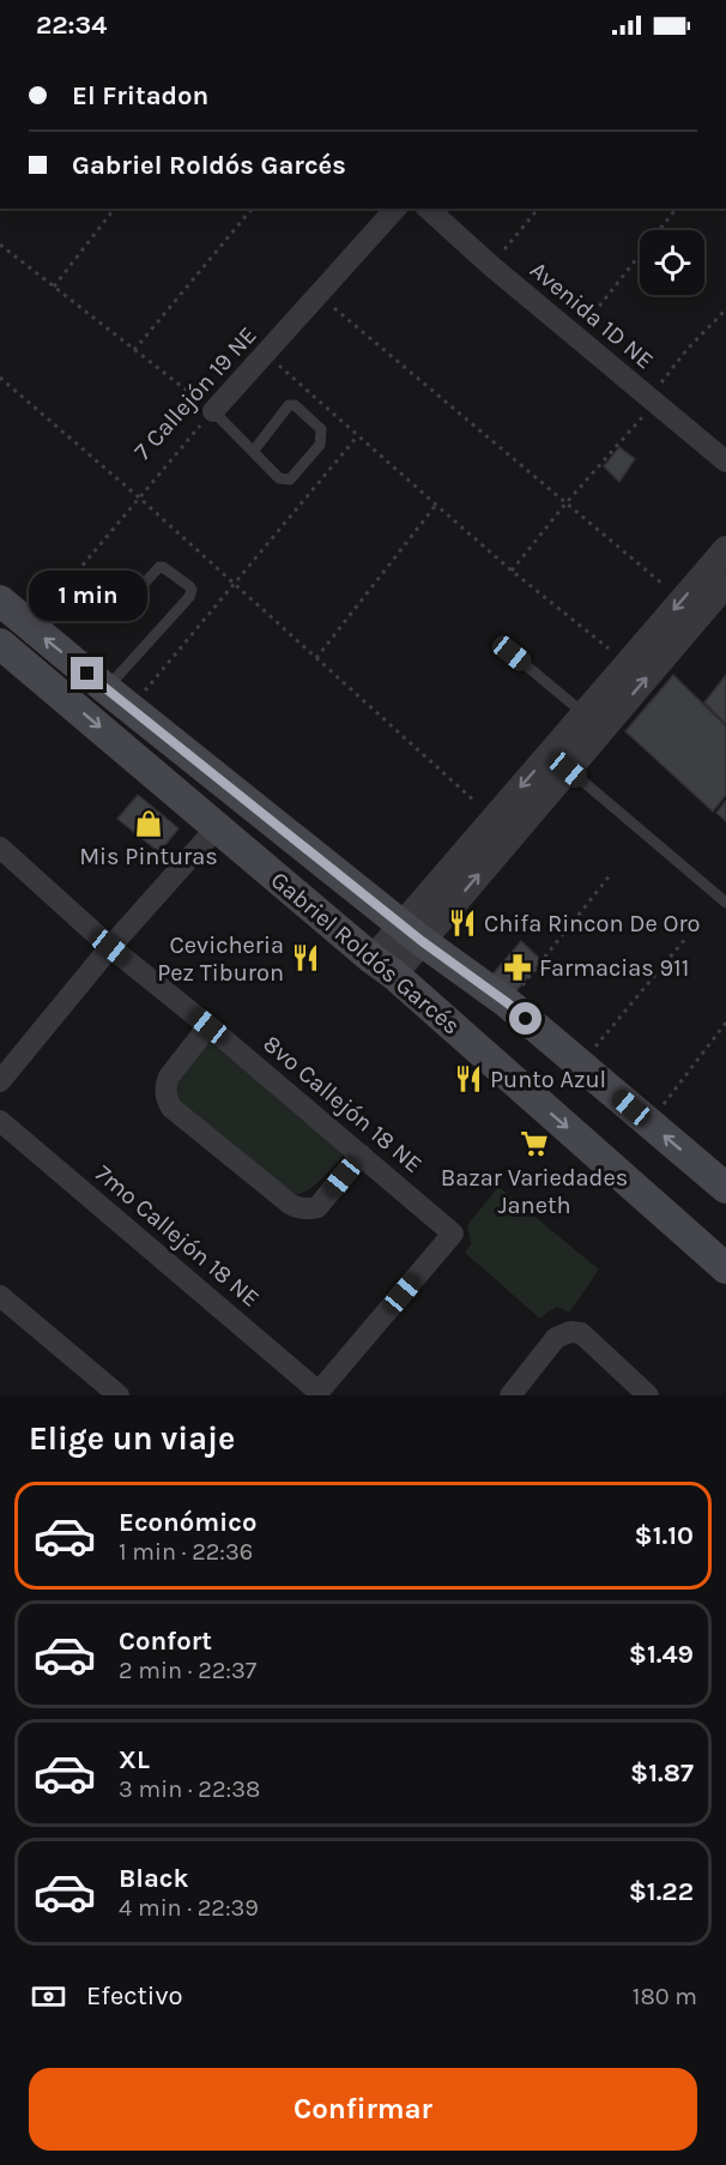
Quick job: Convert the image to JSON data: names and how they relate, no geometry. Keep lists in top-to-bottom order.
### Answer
{
  "streets": {
    "main road": ["Gabriel Roldós Garcés"],
    "street": [
      "Avenida 1D NE",
      "7 Callejón 19 NE",
      "8vo Callejón 18 NE",
      "7mo Callejón 18 NE"
    ]
  },
  "crossings": [
    ["8vo Callejón 18 NE", "7mo Callejón 18 NE"]
  ],
  "places": {
    "shop": ["Mis Pinturas"],
    "restaurant": ["Chifa Rincon De Oro", "Cevicheria Pez Tiburon", "Punto Azul"],
    "pharmacy": ["Farmacias 911"],
    "supermarket": ["Bazar Variedades Janeth"]
  },
  "page": {
    "status": "22:34",
    "banner": ["El Fritadon", "Gabriel Roldós Garcés"],
    "bubble": "1 min",
    "heading": "Elige un viaje",
    "list": [
      {
        "name": "Económico",
        "note": "1 min · 22:36",
        "value": "$1.10"
      },
      {
        "name": "Confort",
        "note": "2 min · 22:37",
        "value": "$1.49"
      },
      {
        "name": "XL",
        "note": "3 min · 22:38",
        "value": "$1.87"
      },
      {
        "name": "Black",
        "note": "4 min · 22:39",
        "value": "$1.22"
      }
    ],
    "pay": ["Efectivo", "180 m"],
    "buttons": "Confirmar"
  }
}
